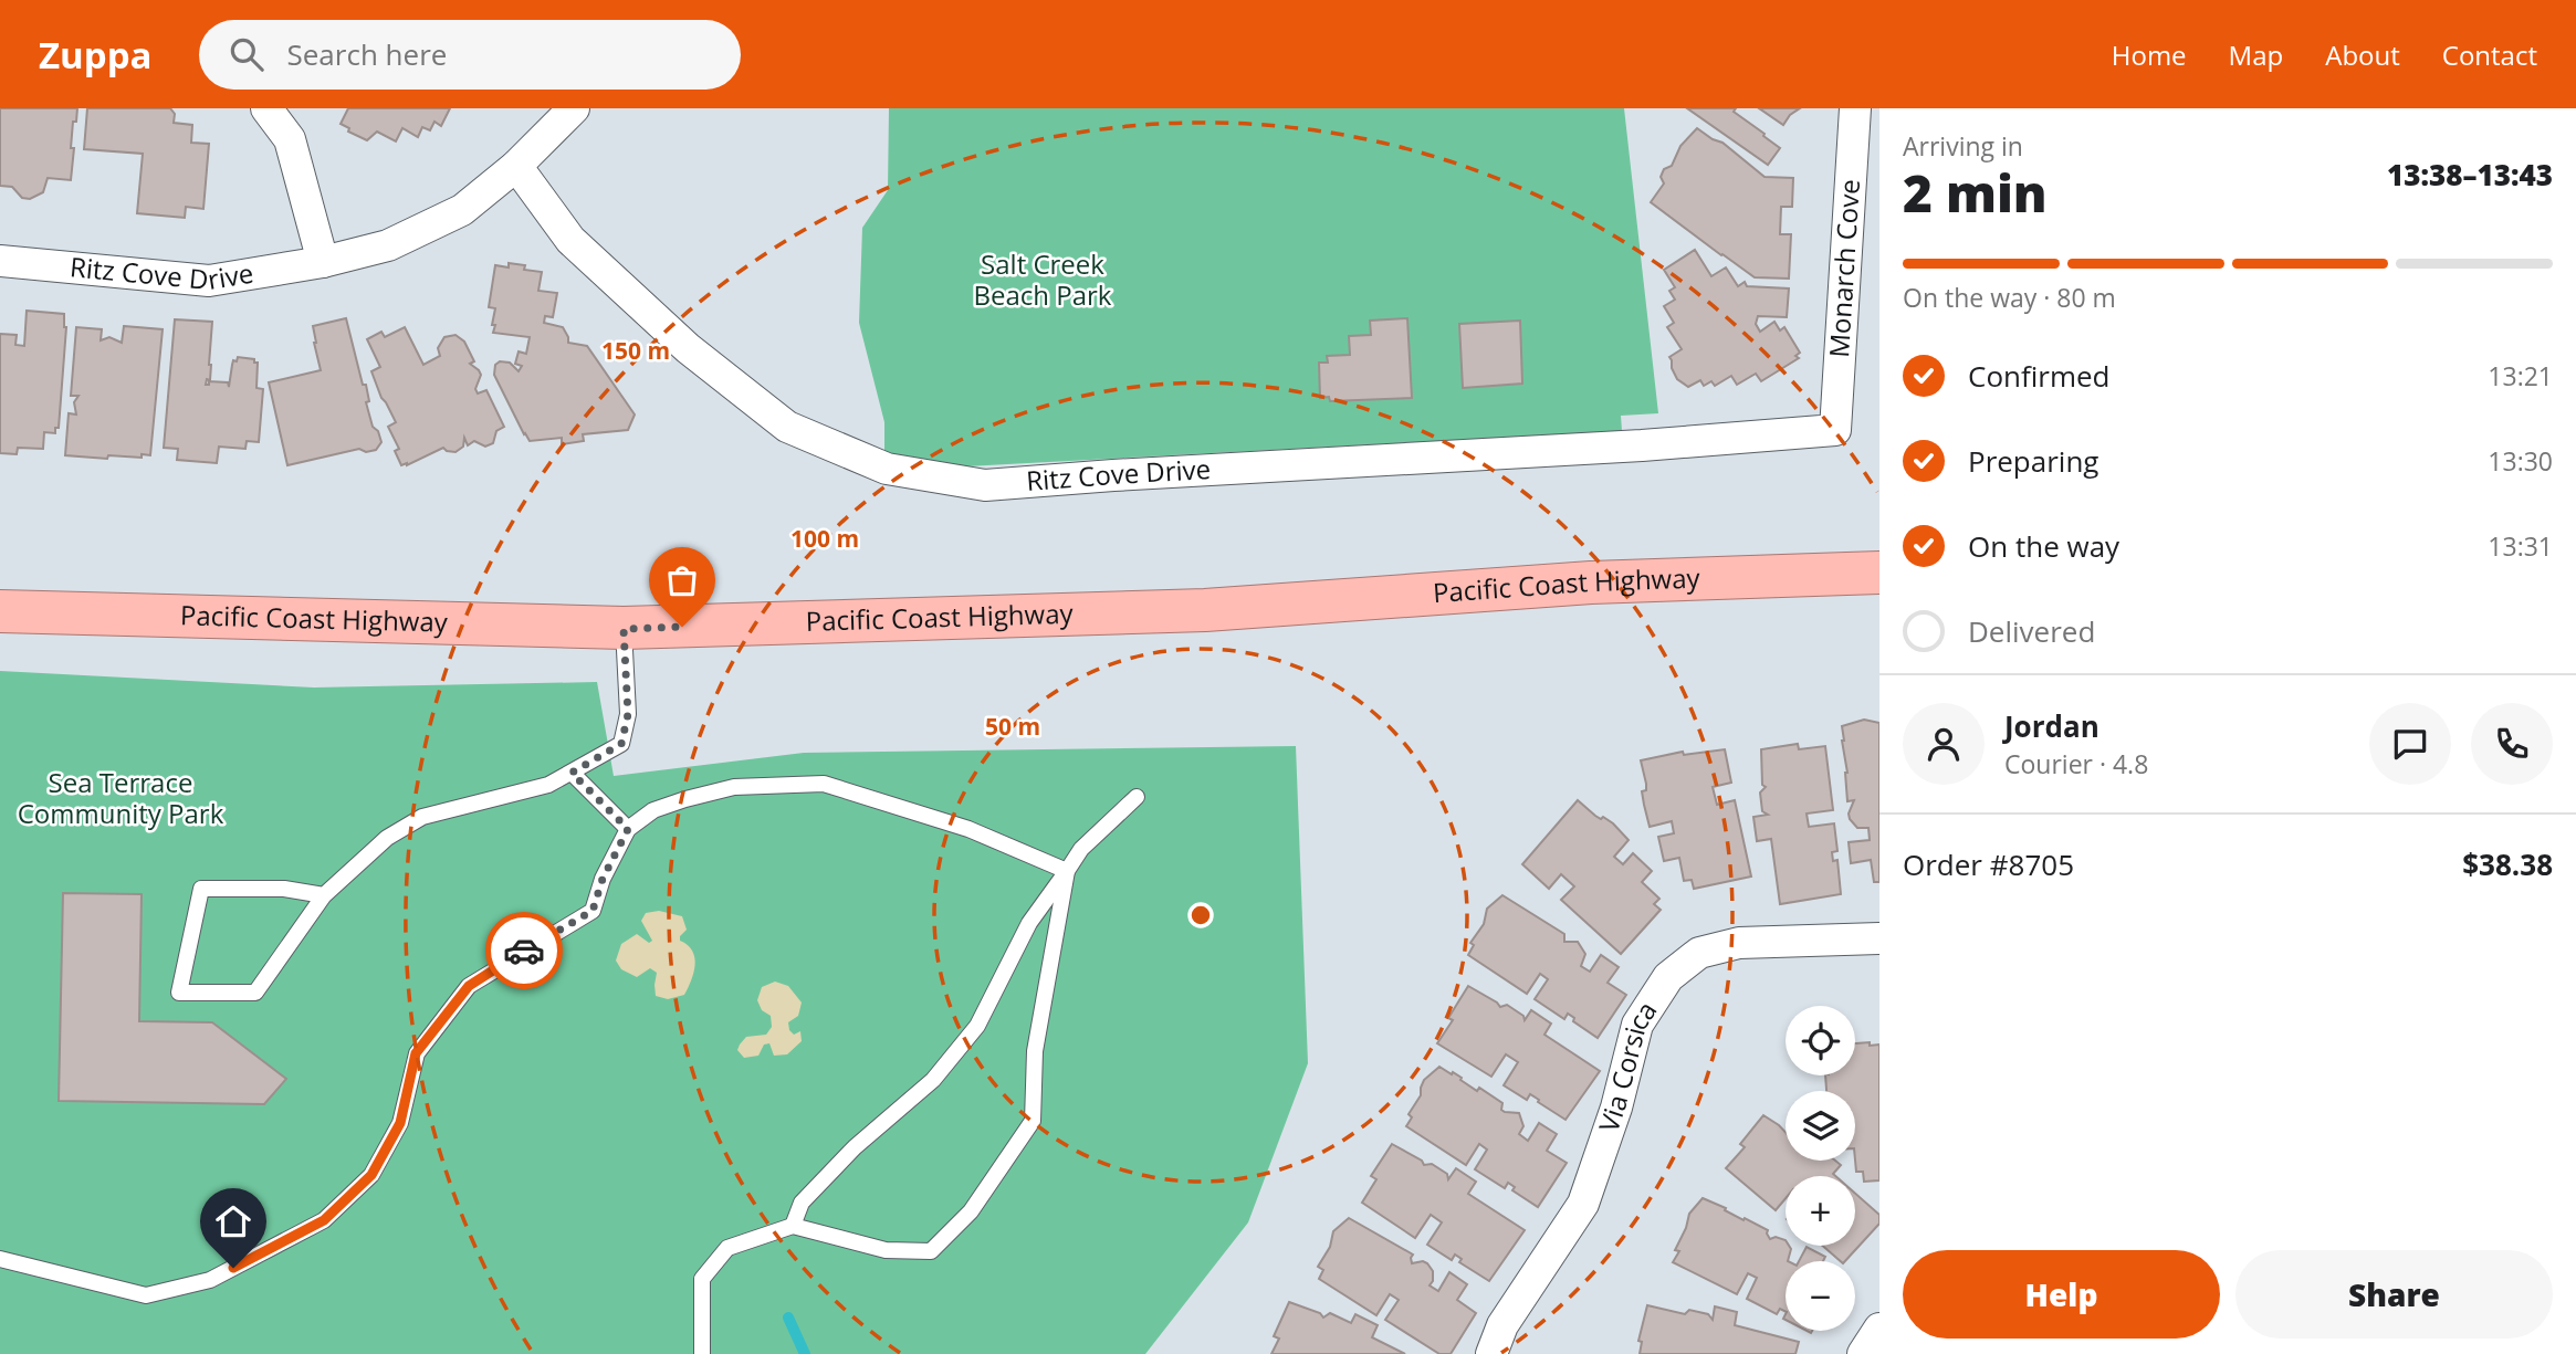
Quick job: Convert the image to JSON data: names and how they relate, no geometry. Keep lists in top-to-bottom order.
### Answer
{
  "streets": {
    "highway": ["Pacific Coast Highway"],
    "street": ["Ritz Cove Drive", "Monarch Cove", "Via Corsica"]
  },
  "crossings": [
    ["Ritz Cove Drive", "Monarch Cove"]
  ],
  "parks": ["Salt Creek Beach Park", "Sea Terrace Community Park"],
  "page": {
    "header": "Zuppa",
    "search": "Search here",
    "nav": [
      "Home",
      "Map",
      "About",
      "Contact"
    ],
    "heading": ["2 min", "Arriving in", "13:38–13:43"],
    "panel": [
      "Jordan",
      "Courier · 4.8",
      "Order #8705",
      "$38.38"
    ],
    "bar": "On the way · 80 m",
    "list": [
      ["Confirmed", "13:21"],
      ["Preparing", "13:30"],
      ["On the way", "13:31"],
      "Delivered"
    ],
    "map_buttons": ["+", "−"],
    "buttons": ["Help", "Share"]
  },
  "rings": ["150 m", "100 m", "50 m"]
}
